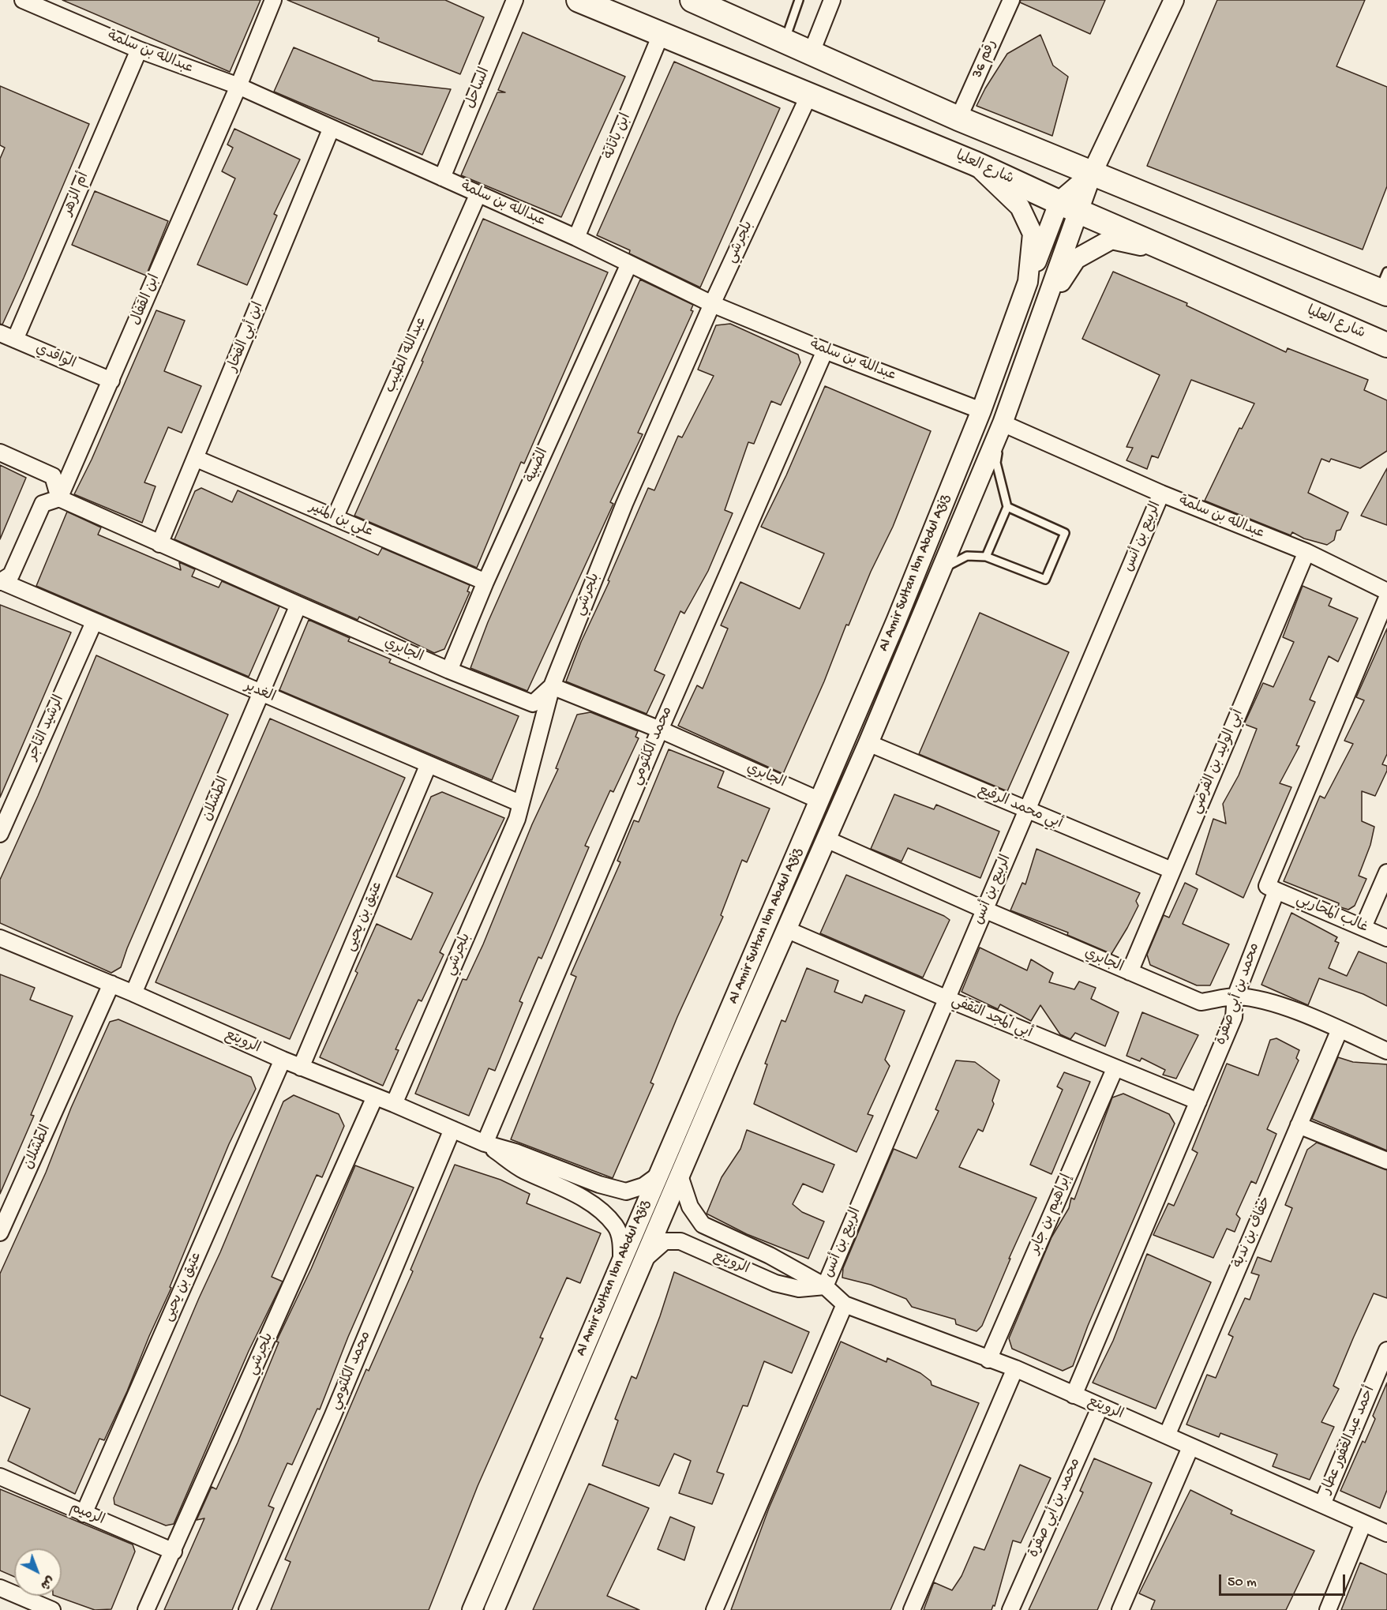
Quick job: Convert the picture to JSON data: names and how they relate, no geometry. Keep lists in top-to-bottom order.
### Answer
{
  "streets": {
    "main road": ["شارع العليا"],
    "street": [
      "عبدالله بن سلمة",
      "رقم 36",
      "الساحل",
      "ابن باتانة",
      "أم الزهر",
      "بلجرشي",
      "ابن القفال",
      "ابن أبي الفخار",
      "عبدالله الطبيب",
      "الواقدي",
      "الضبية",
      "علي بن المنير",
      "الربيع بن أنس",
      "Al Amir Sultan Ibn Abdul Aziz",
      "الجابري",
      "الغدير",
      "الرشيد التاجر",
      "محمد الكلثومي",
      "أبي الوليد بن الفرضي",
      "الطشلان",
      "أبي محمد الرفيع",
      "غالب المحاربي",
      "عتيق بن يحيى",
      "محمد بن أبي صفرة",
      "أبي المجد الثقفي",
      "الرويتع",
      "إبراهيم بن جابر",
      "خفاف بن ندبة",
      "أحمد عبدالغفور عطار",
      "الرميم"
    ]
  },
  "crossings": [
    ["عبدالله بن سلمة", "الساحل"],
    ["عبدالله بن سلمة", "ابن باتانة"],
    ["عبدالله بن سلمة", "أم الزهر"],
    ["عبدالله بن سلمة", "بلجرشي"],
    ["عبدالله بن سلمة", "ابن القفال"],
    ["عبدالله بن سلمة", "ابن أبي الفخار"],
    ["عبدالله بن سلمة", "عبدالله الطبيب"],
    ["عبدالله بن سلمة", "الضبية"],
    ["عبدالله بن سلمة", "الربيع بن أنس"],
    ["عبدالله بن سلمة", "Al Amir Sultan Ibn Abdul Aziz"],
    ["عبدالله بن سلمة", "محمد الكلثومي"],
    ["عبدالله بن سلمة", "أبي الوليد بن الفرضي"],
    ["ابن باتانة", "شارع العليا"],
    ["شارع العليا", "بلجرشي"],
    ["شارع العليا", "Al Amir Sultan Ibn Abdul Aziz"],
    ["أم الزهر", "الواقدي"],
    ["بلجرشي", "الجابري"],
    ["بلجرشي", "الغدير"],
    ["بلجرشي", "الرويتع"],
    ["بلجرشي", "الرميم"],
    ["ابن القفال", "الواقدي"],
    ["ابن القفال", "الجابري"],
    ["ابن أبي الفخار", "علي بن المنير"],
    ["ابن أبي الفخار", "الجابري"],
    ["عبدالله الطبيب", "علي بن المنير"],
    ["الضبية", "علي بن المنير"],
    ["الضبية", "الجابري"],
    ["الربيع بن أنس", "الجابري"],
    ["الربيع بن أنس", "أبي محمد الرفيع"],
    ["الربيع بن أنس", "أبي المجد الثقفي"],
    ["الربيع بن أنس", "الرويتع"],
    ["Al Amir Sultan Ibn Abdul Aziz", "الجابري"],
    ["Al Amir Sultan Ibn Abdul Aziz", "أبي محمد الرفيع"],
    ["Al Amir Sultan Ibn Abdul Aziz", "أبي المجد الثقفي"],
    ["Al Amir Sultan Ibn Abdul Aziz", "الرويتع"],
    ["الجابري", "محمد الكلثومي"],
    ["الجابري", "أبي الوليد بن الفرضي"],
    ["الجابري", "الطشلان"],
    ["الجابري", "محمد بن أبي صفرة"],
    ["الجابري", "خفاف بن ندبة"],
    ["الغدير", "الرشيد التاجر"],
    ["الغدير", "الطشلان"],
    ["الغدير", "عتيق بن يحيى"],
    ["محمد الكلثومي", "الرويتع"],
    ["أبي الوليد بن الفرضي", "أبي محمد الرفيع"],
    ["الطشلان", "الرويتع"],
    ["غالب المحاربي", "محمد بن أبي صفرة"],
    ["عتيق بن يحيى", "الرويتع"],
    ["عتيق بن يحيى", "الرميم"],
    ["محمد بن أبي صفرة", "أبي المجد الثقفي"],
    ["محمد بن أبي صفرة", "الرويتع"],
    ["أبي المجد الثقفي", "إبراهيم بن جابر"],
    ["الرويتع", "إبراهيم بن جابر"],
    ["الرويتع", "خفاف بن ندبة"],
    ["الرويتع", "أحمد عبدالغفور عطار"]
  ],
  "scale_bar": "50 m",
  "north": "bottom right"
}
